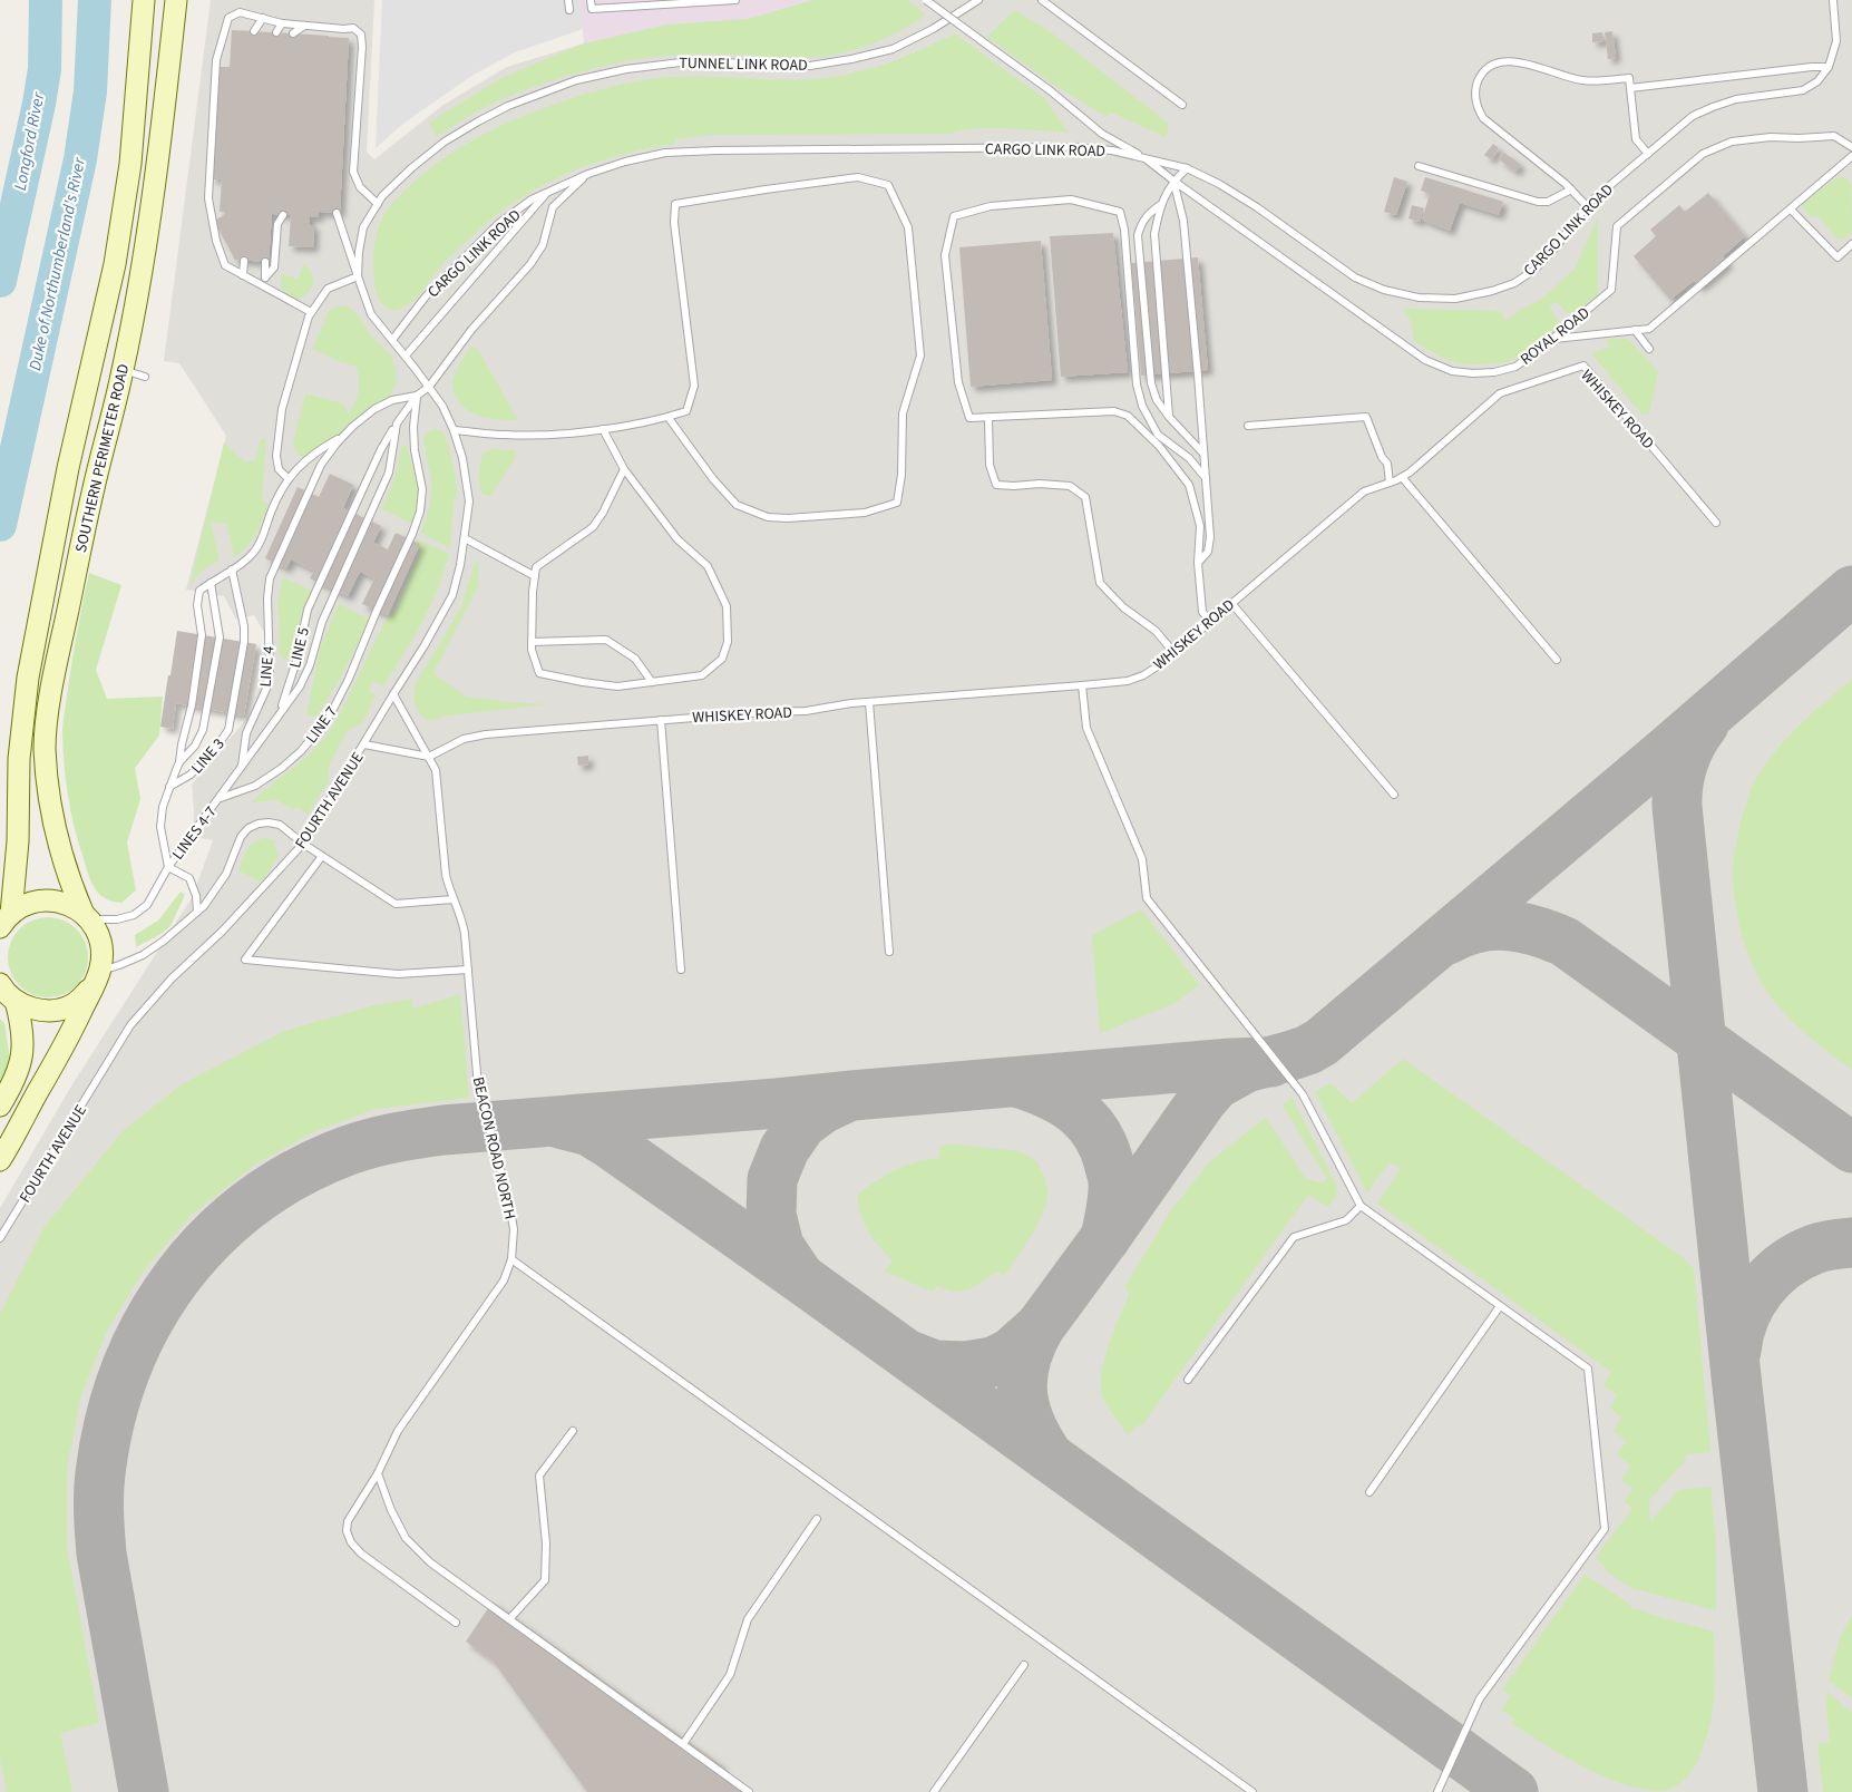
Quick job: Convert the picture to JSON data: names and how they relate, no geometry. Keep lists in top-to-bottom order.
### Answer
{
  "streets": {
    "street": ["SOUTHERN PERIMETER ROAD"],
    "lane": [
      "TUNNEL LINK ROAD",
      "CARGO LINK ROAD",
      "ROYAL ROAD",
      "WHISKEY ROAD",
      "LINE 5",
      "LINE 4",
      "LINE 7",
      "LINE 3",
      "FOURTH AVENUE",
      "LINES 4-7",
      "BEACON ROAD NORTH"
    ]
  },
  "crossings": [
    ["TUNNEL LINK ROAD", "CARGO LINK ROAD"],
    ["TUNNEL LINK ROAD", "FOURTH AVENUE"],
    ["CARGO LINK ROAD", "ROYAL ROAD"],
    ["CARGO LINK ROAD", "FOURTH AVENUE"],
    ["WHISKEY ROAD", "BEACON ROAD NORTH"],
    ["SOUTHERN PERIMETER ROAD", "LINES 4-7"],
    ["LINE 5", "LINE 7"],
    ["LINE 5", "LINES 4-7"],
    ["LINE 4", "LINES 4-7"],
    ["LINE 7", "LINES 4-7"],
    ["FOURTH AVENUE", "BEACON ROAD NORTH"]
  ],
  "water": ["Longford River", "Duke of Northumberland's River"]
}
